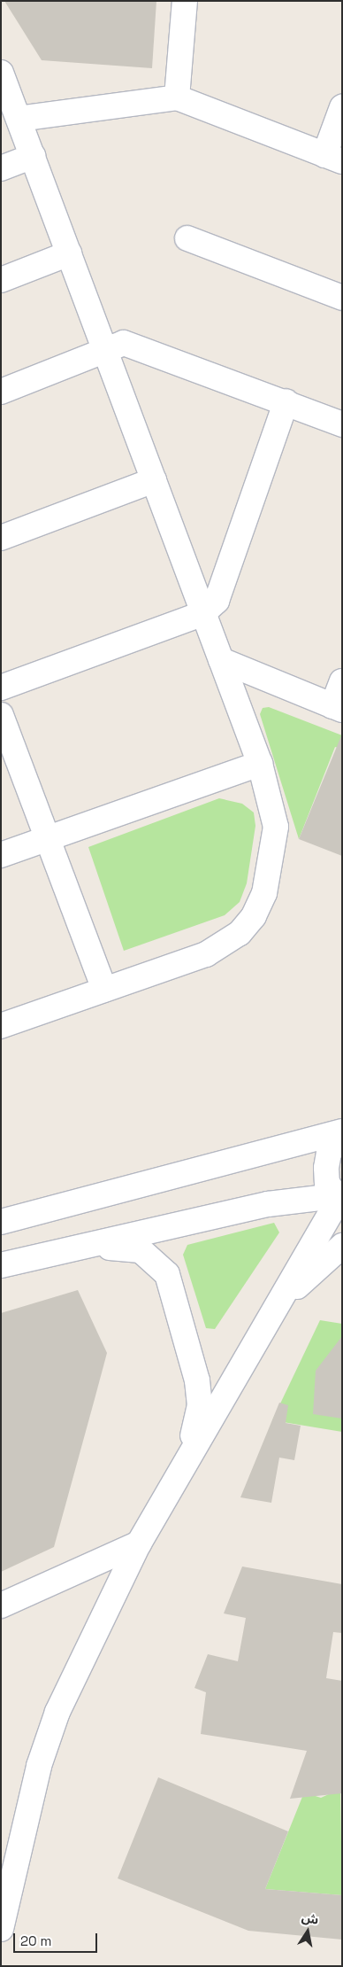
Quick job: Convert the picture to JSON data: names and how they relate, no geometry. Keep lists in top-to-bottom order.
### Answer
{
  "scale_bar": "20 m",
  "north": "top"
}
